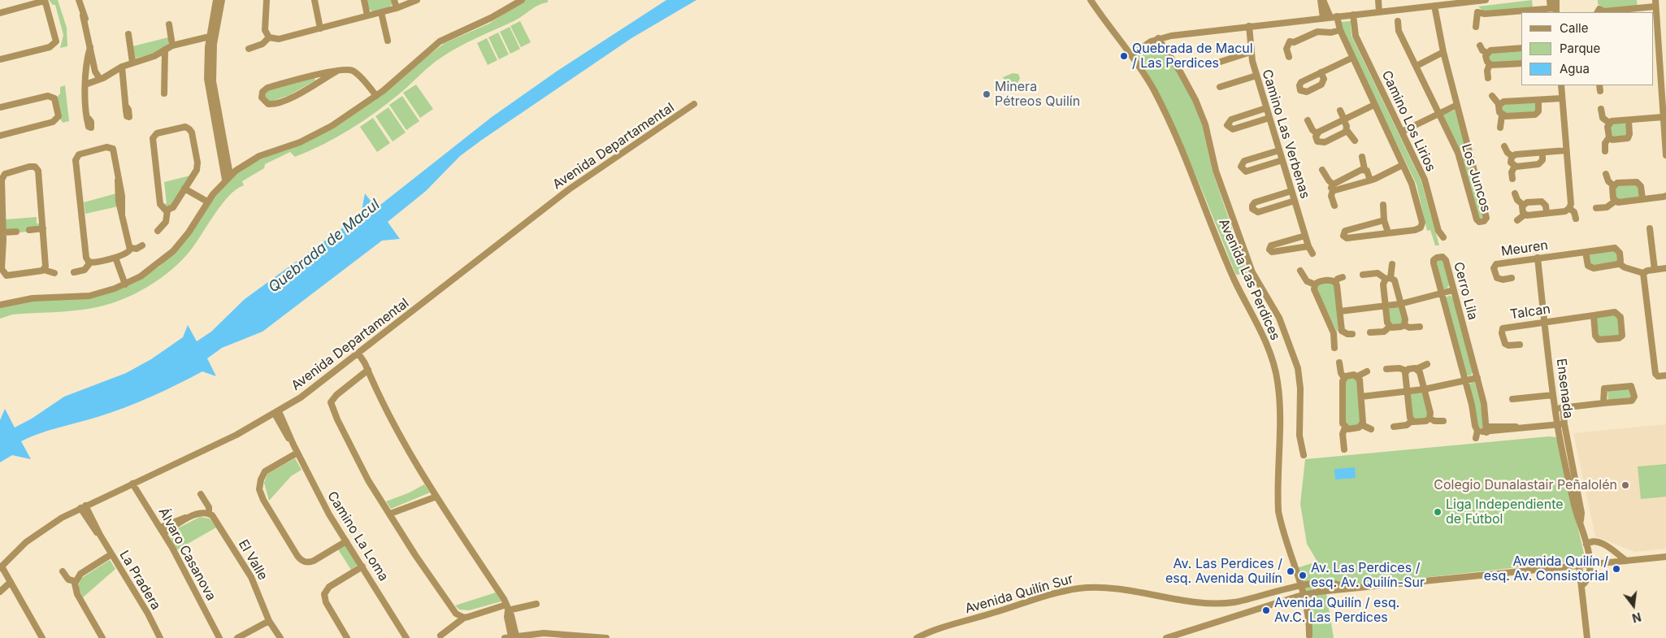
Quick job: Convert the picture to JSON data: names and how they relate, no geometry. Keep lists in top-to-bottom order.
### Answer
{
  "streets": {
    "street": [
      "Camino Los Lirios",
      "Camino Las Verbenas",
      "Avenida Departamental",
      "Los Juncos",
      "Meuren",
      "Avenida Las Perdices",
      "Cerro Lila",
      "Talcan",
      "Ensenada",
      "Camino La Loma",
      "Álvaro Casanova",
      "El Valle",
      "La Pradera",
      "Avenida Quilín Sur"
    ]
  },
  "crossings": [
    ["Avenida Departamental", "Camino La Loma"],
    ["Avenida Departamental", "Álvaro Casanova"],
    ["Avenida Departamental", "La Pradera"],
    ["Meuren", "Ensenada"],
    ["Avenida Las Perdices", "Avenida Quilín Sur"],
    ["Talcan", "Ensenada"]
  ],
  "water": ["Quebrada de Macul"],
  "places": [
    "Quebrada de Macul / Las Perdices",
    "Minera Pétreos Quilín",
    "Colegio Dunalastair Peñalolén",
    "Liga Independiente de Fútbol",
    "Avenida Quilín / esq. Av. Consistorial",
    "Av. Las Perdices / esq. Avenida Quilín",
    "Av. Las Perdices / esq. Av. Quilín-Sur",
    "Avenida Quilín / esq. Av.C. Las Perdices"
  ],
  "legend": ["Calle", "Parque", "Agua"],
  "north": "bottom"
}
